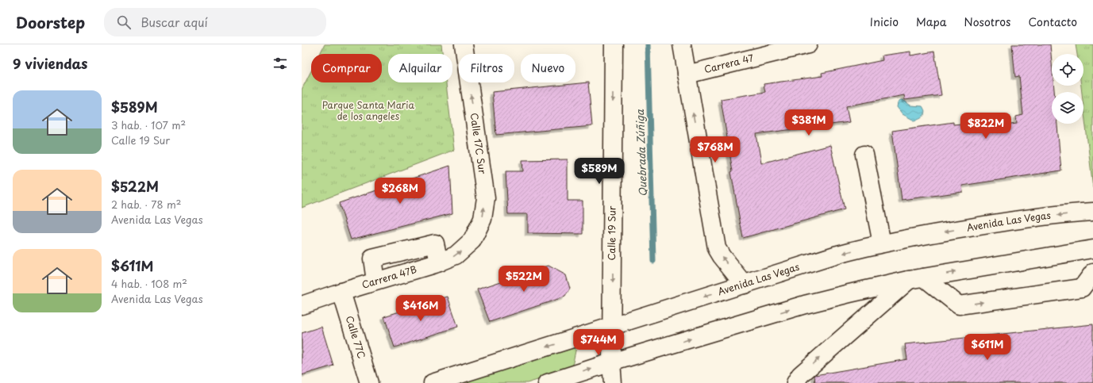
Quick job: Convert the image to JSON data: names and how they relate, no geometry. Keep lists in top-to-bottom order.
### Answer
{
  "streets": {
    "main road": [
      "Carrera 47",
      "Calle 17C Sur",
      "Avenida Las Vegas",
      "Calle 19 Sur",
      "Carrera 47B",
      "Calle 77C"
    ]
  },
  "crossings": [
    ["Calle 17C Sur", "Carrera 47B"],
    ["Avenida Las Vegas", "Calle 19 Sur"],
    ["Carrera 47B", "Calle 77C"]
  ],
  "one_way": ["Calle 17C Sur", "Carrera 47B"],
  "water": ["Quebrada Zúñiga"],
  "parks": ["Parque Santa Maria de los angeles"],
  "page": {
    "header": "Doorstep",
    "search": "Buscar aquí",
    "nav": [
      "Inicio",
      "Mapa",
      "Nosotros",
      "Contacto"
    ],
    "heading": "9 viviendas",
    "chip": [
      "Comprar",
      "Alquilar",
      "Filtros",
      "Nuevo"
    ],
    "list": [
      {
        "name": "$589M",
        "note": "3 hab. · 107 m² · Calle 19 Sur"
      },
      {
        "name": "$522M",
        "note": "2 hab. · 78 m² · Avenida Las Vegas"
      },
      {
        "name": "$611M",
        "note": "4 hab. · 108 m² · Avenida Las Vegas"
      }
    ],
    "price": [
      "$381M",
      "$822M",
      "$768M",
      "$589M",
      "$268M",
      "$522M",
      "$416M",
      "$744M",
      "$611M"
    ]
  }
}
